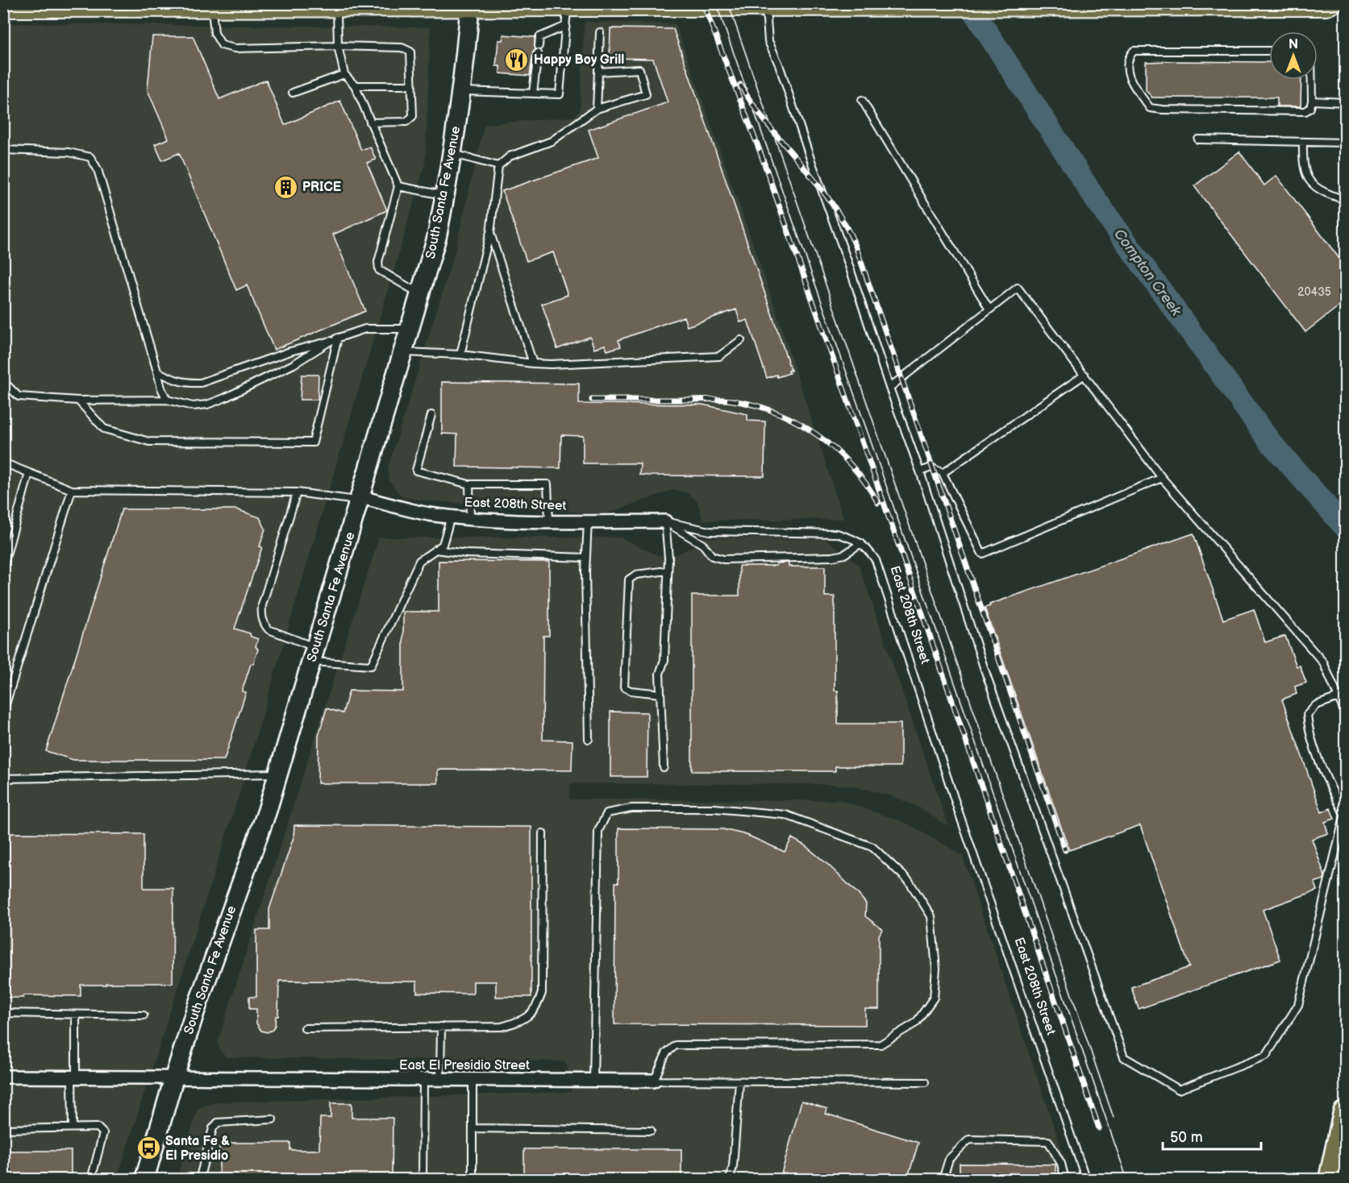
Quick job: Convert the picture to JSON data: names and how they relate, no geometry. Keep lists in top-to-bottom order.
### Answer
{
  "streets": {
    "main road": ["South Santa Fe Avenue"],
    "street": ["East 208th Street", "East El Presidio Street"]
  },
  "crossings": [
    ["South Santa Fe Avenue", "East 208th Street"],
    ["South Santa Fe Avenue", "East El Presidio Street"]
  ],
  "water": ["Compton Creek"],
  "places": {
    "restaurant": ["Happy Boy Grill"],
    "building": ["PRICE"],
    "bus stop": ["Santa Fe & El Presidio"]
  },
  "house_numbers": ["20435"],
  "scale_bar": "50 m",
  "north": "top"
}
